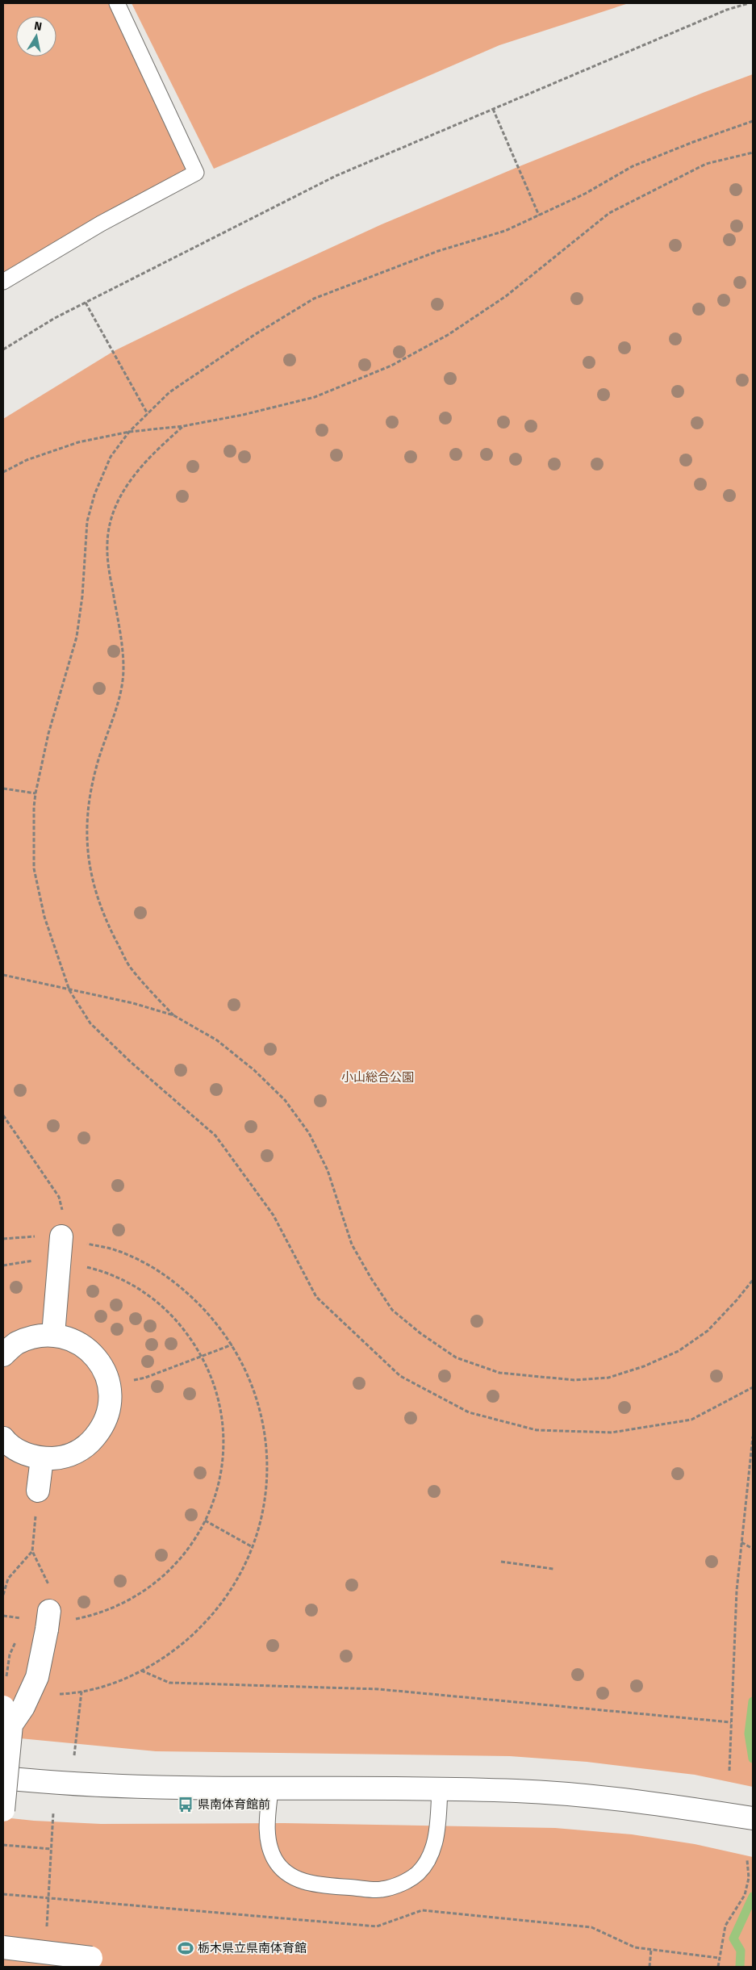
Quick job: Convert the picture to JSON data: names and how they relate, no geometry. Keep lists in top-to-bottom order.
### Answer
{
  "parks": ["小山総合公園"],
  "places": {
    "bus stop": ["県南体育館前"],
    "sports": ["栃木県立県南体育館"]
  },
  "north": "top"
}
